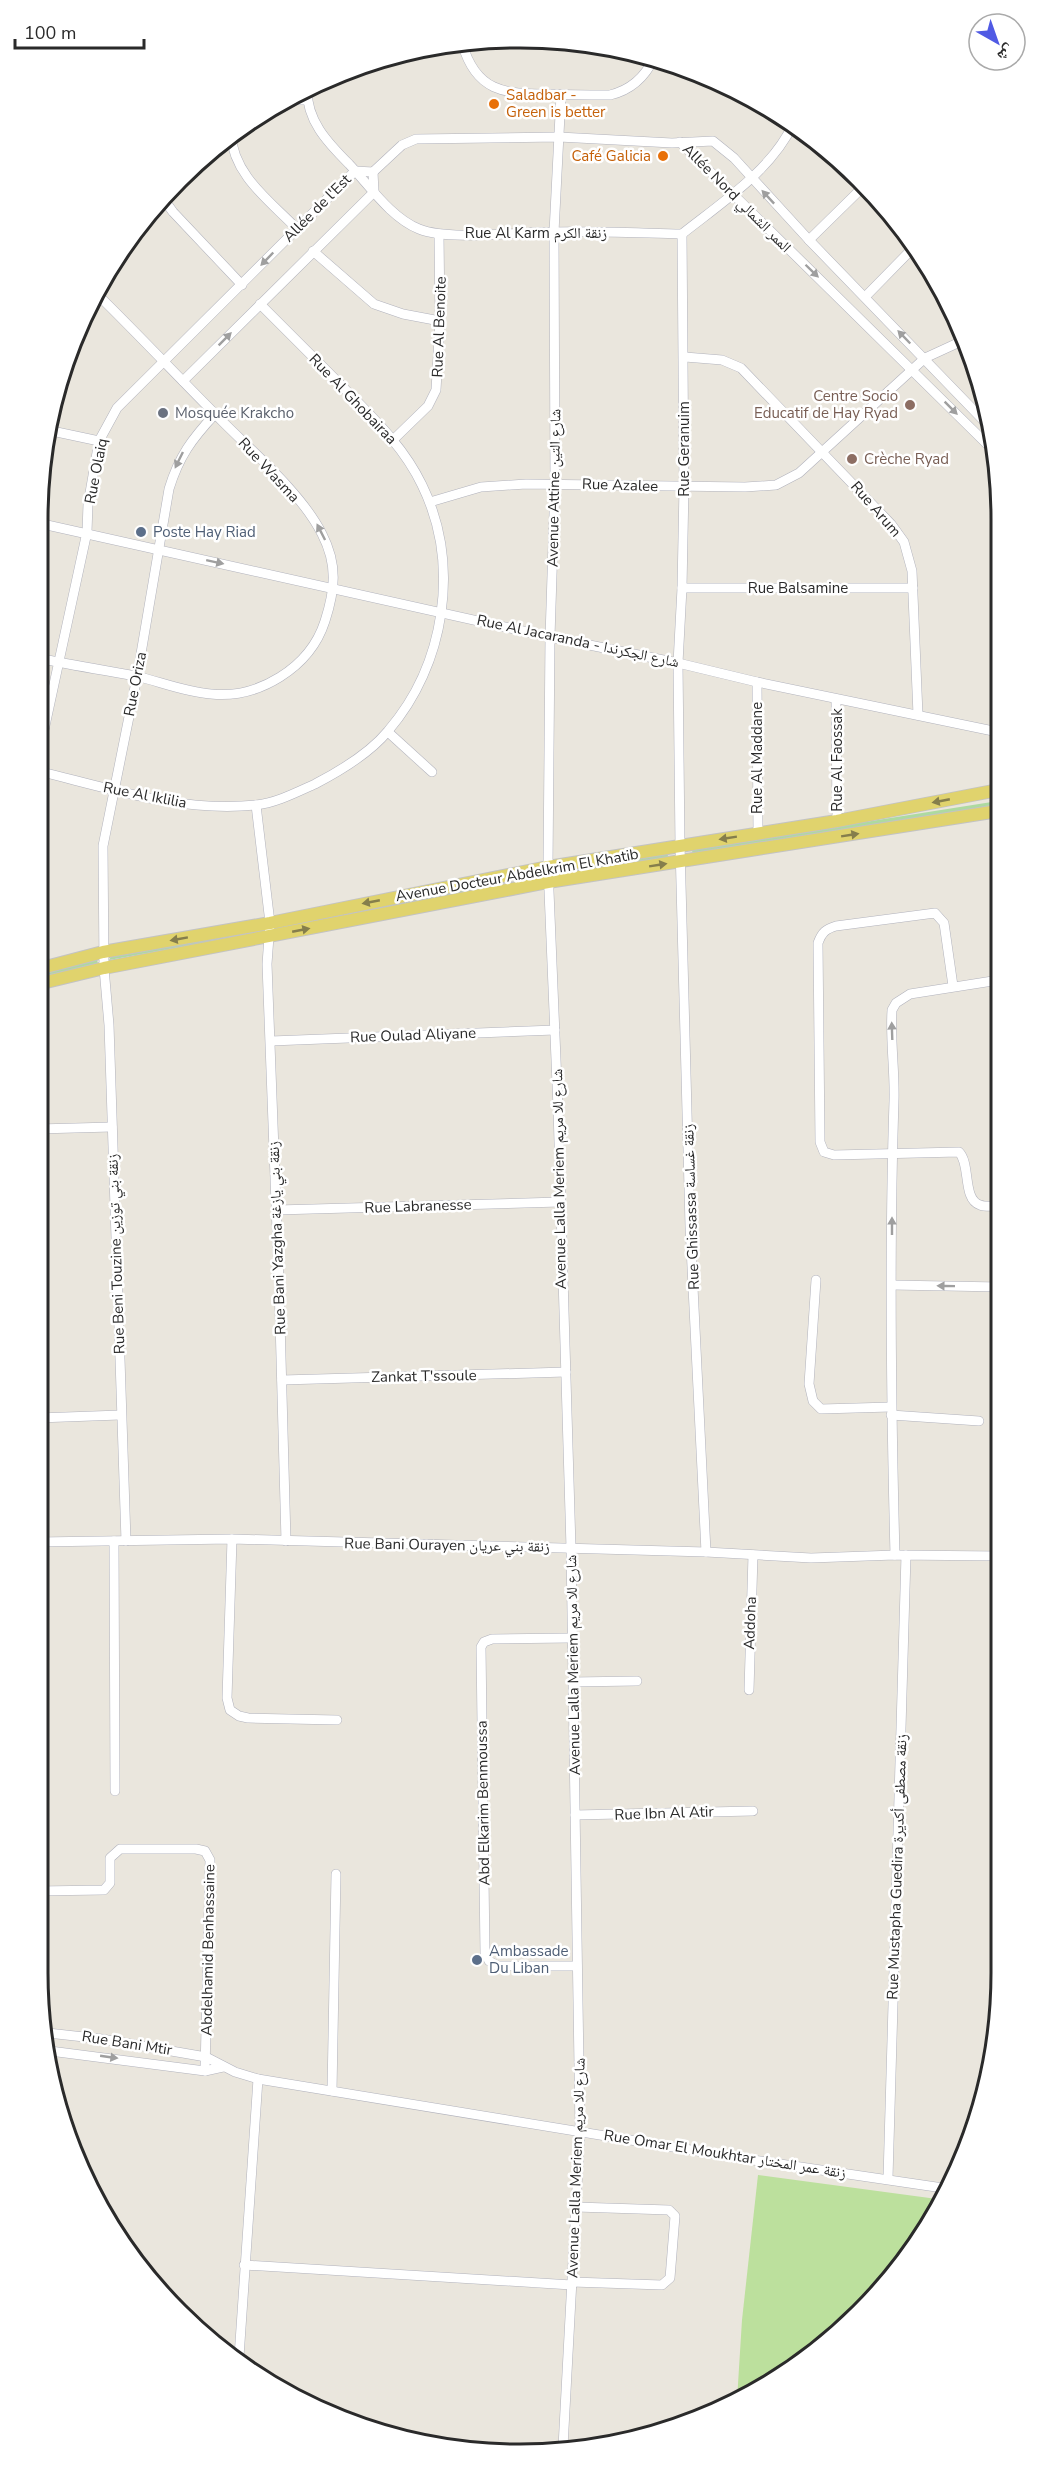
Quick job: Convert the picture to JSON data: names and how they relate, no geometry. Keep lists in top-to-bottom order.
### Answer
{
  "streets": {
    "main road": ["Avenue Docteur Abdelkrim El Khatib"],
    "street": [
      "Allée Nord الممر الشمالي",
      "Allée de l'Est",
      "Rue Al Karm زنقة الكرم",
      "Rue Al Benoite",
      "Rue Al Ghobairaa",
      "Rue Geranuim",
      "Rue Wasma",
      "Rue Olaiq",
      "Rue Azalee",
      "Avenue Attine شارع التين",
      "Rue Arum",
      "Rue Balsamine",
      "Rue Al Jacaranda - شارع الجكرندا",
      "Rue Oriza",
      "Rue Al Maddane",
      "Rue Al Faossak",
      "Rue Al Iklilia",
      "Rue Oulad Aliyane",
      "Avenue Lalla Meriem شارع للا مريم",
      "Rue Labranesse",
      "Rue Ghissassa زنقة غساسة",
      "Rue Bani Yazgha زنقة بني يازغة",
      "Rue Beni Touzine زنقة بني توزين",
      "Zankat T'ssoule",
      "Rue Bani Ourayen زنقة بني عريان",
      "Addoha",
      "Abd Elkarim Benmoussa",
      "Rue Ibn Al Atir",
      "Rue Mustapha Guedira زنقة مصطفى أكديرة",
      "Abdelhamid Benhassaine",
      "Rue Bani Mtir",
      "Rue Omar El Moukhtar زنقة عمر المختار"
    ]
  },
  "crossings": [
    ["Allée Nord الممر الشمالي", "Rue Azalee"],
    ["Allée de l'Est", "Rue Al Karm زنقة الكرم"],
    ["Allée de l'Est", "Rue Al Ghobairaa"],
    ["Allée de l'Est", "Rue Wasma"],
    ["Allée de l'Est", "Rue Olaiq"],
    ["Rue Al Karm زنقة الكرم", "Rue Al Benoite"],
    ["Rue Al Karm زنقة الكرم", "Rue Geranuim"],
    ["Rue Al Karm زنقة الكرم", "Avenue Attine شارع التين"],
    ["Rue Al Benoite", "Rue Al Ghobairaa"],
    ["Rue Al Ghobairaa", "Rue Azalee"],
    ["Rue Al Ghobairaa", "Rue Al Jacaranda - شارع الجكرندا"],
    ["Rue Al Ghobairaa", "Rue Al Iklilia"],
    ["Rue Geranuim", "Rue Azalee"],
    ["Rue Geranuim", "Rue Arum"],
    ["Rue Geranuim", "Rue Balsamine"],
    ["Rue Geranuim", "Rue Al Jacaranda - شارع الجكرندا"],
    ["Rue Geranuim", "Avenue Docteur Abdelkrim El Khatib"],
    ["Rue Geranuim", "Rue Ghissassa زنقة غساسة"],
    ["Rue Wasma", "Rue Olaiq"],
    ["Rue Wasma", "Rue Al Jacaranda - شارع الجكرندا"],
    ["Rue Wasma", "Rue Oriza"],
    ["Rue Olaiq", "Rue Al Jacaranda - شارع الجكرندا"],
    ["Rue Azalee", "Avenue Attine شارع التين"],
    ["Rue Azalee", "Rue Arum"],
    ["Avenue Attine شارع التين", "Rue Al Jacaranda - شارع الجكرندا"],
    ["Avenue Attine شارع التين", "Avenue Docteur Abdelkrim El Khatib"],
    ["Avenue Attine شارع التين", "Avenue Lalla Meriem شارع للا مريم"],
    ["Rue Arum", "Rue Balsamine"],
    ["Rue Arum", "Rue Al Jacaranda - شارع الجكرندا"],
    ["Rue Al Jacaranda - شارع الجكرندا", "Rue Oriza"],
    ["Rue Al Jacaranda - شارع الجكرندا", "Rue Al Maddane"],
    ["Rue Al Jacaranda - شارع الجكرندا", "Rue Al Faossak"],
    ["Rue Al Jacaranda - شارع الجكرندا", "Rue Al Iklilia"],
    ["Rue Oriza", "Rue Al Iklilia"],
    ["Rue Oriza", "Avenue Docteur Abdelkrim El Khatib"],
    ["Rue Oriza", "Rue Beni Touzine زنقة بني توزين"],
    ["Rue Al Maddane", "Avenue Docteur Abdelkrim El Khatib"],
    ["Rue Al Faossak", "Avenue Docteur Abdelkrim El Khatib"],
    ["Rue Al Iklilia", "Rue Bani Yazgha زنقة بني يازغة"],
    ["Avenue Docteur Abdelkrim El Khatib", "Avenue Lalla Meriem شارع للا مريم"],
    ["Avenue Docteur Abdelkrim El Khatib", "Rue Ghissassa زنقة غساسة"],
    ["Avenue Docteur Abdelkrim El Khatib", "Rue Bani Yazgha زنقة بني يازغة"],
    ["Avenue Docteur Abdelkrim El Khatib", "Rue Beni Touzine زنقة بني توزين"],
    ["Rue Oulad Aliyane", "Avenue Lalla Meriem شارع للا مريم"],
    ["Rue Oulad Aliyane", "Rue Bani Yazgha زنقة بني يازغة"],
    ["Avenue Lalla Meriem شارع للا مريم", "Rue Labranesse"],
    ["Avenue Lalla Meriem شارع للا مريم", "Zankat T'ssoule"],
    ["Avenue Lalla Meriem شارع للا مريم", "Rue Bani Ourayen زنقة بني عريان"],
    ["Avenue Lalla Meriem شارع للا مريم", "Abd Elkarim Benmoussa"],
    ["Avenue Lalla Meriem شارع للا مريم", "Rue Ibn Al Atir"],
    ["Avenue Lalla Meriem شارع للا مريم", "Rue Omar El Moukhtar زنقة عمر المختار"],
    ["Rue Labranesse", "Rue Bani Yazgha زنقة بني يازغة"],
    ["Rue Ghissassa زنقة غساسة", "Rue Bani Ourayen زنقة بني عريان"],
    ["Rue Bani Yazgha زنقة بني يازغة", "Zankat T'ssoule"],
    ["Rue Bani Yazgha زنقة بني يازغة", "Rue Bani Ourayen زنقة بني عريان"],
    ["Rue Beni Touzine زنقة بني توزين", "Rue Bani Ourayen زنقة بني عريان"],
    ["Rue Bani Ourayen زنقة بني عريان", "Addoha"],
    ["Rue Bani Ourayen زنقة بني عريان", "Rue Mustapha Guedira زنقة مصطفى أكديرة"],
    ["Rue Mustapha Guedira زنقة مصطفى أكديرة", "Rue Omar El Moukhtar زنقة عمر المختار"],
    ["Abdelhamid Benhassaine", "Rue Bani Mtir"],
    ["Abdelhamid Benhassaine", "Rue Omar El Moukhtar زنقة عمر المختار"],
    ["Rue Bani Mtir", "Rue Omar El Moukhtar زنقة عمر المختار"]
  ],
  "one_way": ["Rue Wasma"],
  "places": [
    "Saladbar - Green is better",
    "Café Galicia",
    "Centre Socio Educatif de Hay Ryad",
    "Mosquée Krakcho",
    "Crèche Ryad",
    "Poste Hay Riad",
    "Ambassade Du Liban"
  ],
  "scale_bar": "100 m",
  "north": "bottom right"
}
